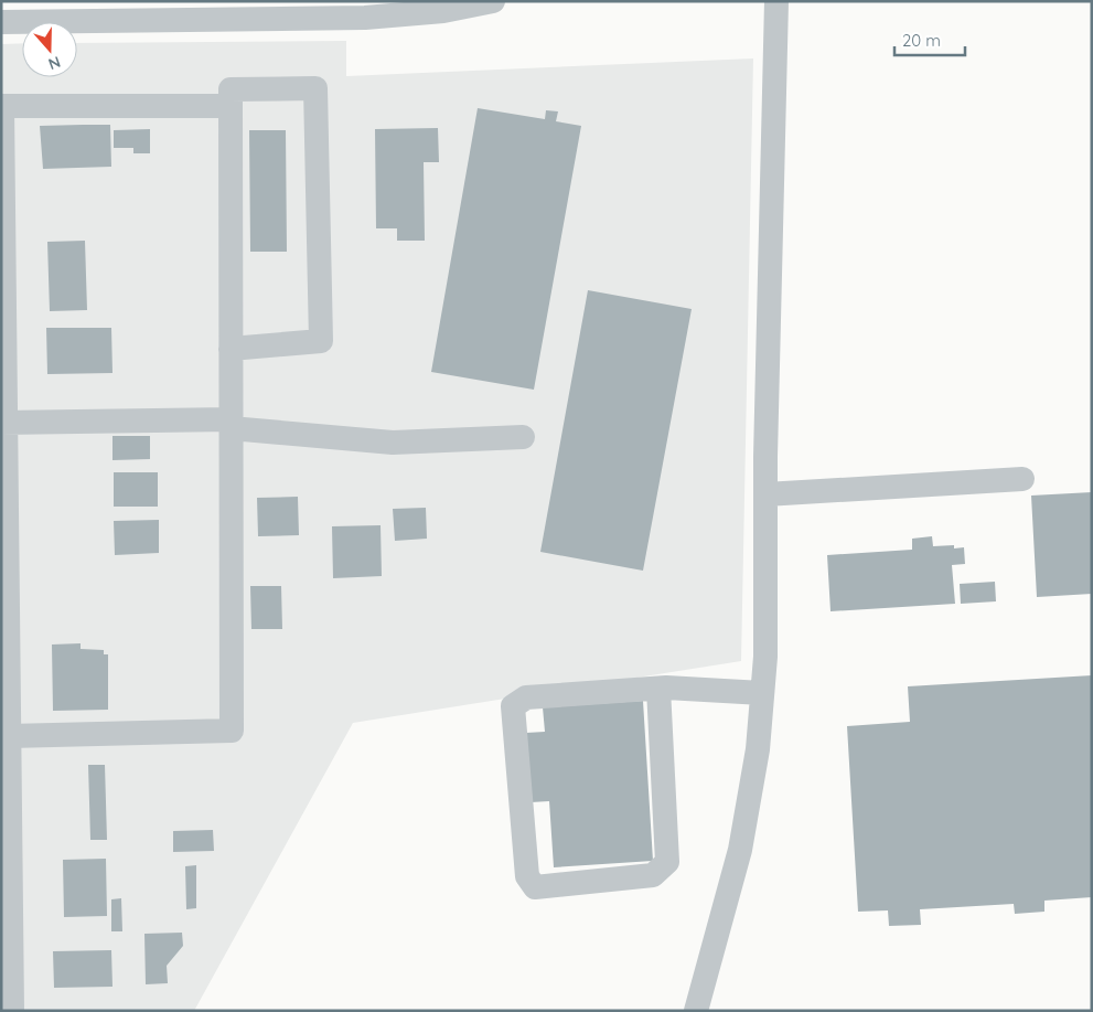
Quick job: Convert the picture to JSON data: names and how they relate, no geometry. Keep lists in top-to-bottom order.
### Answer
{
  "scale_bar": "20 m",
  "north": "bottom"
}
